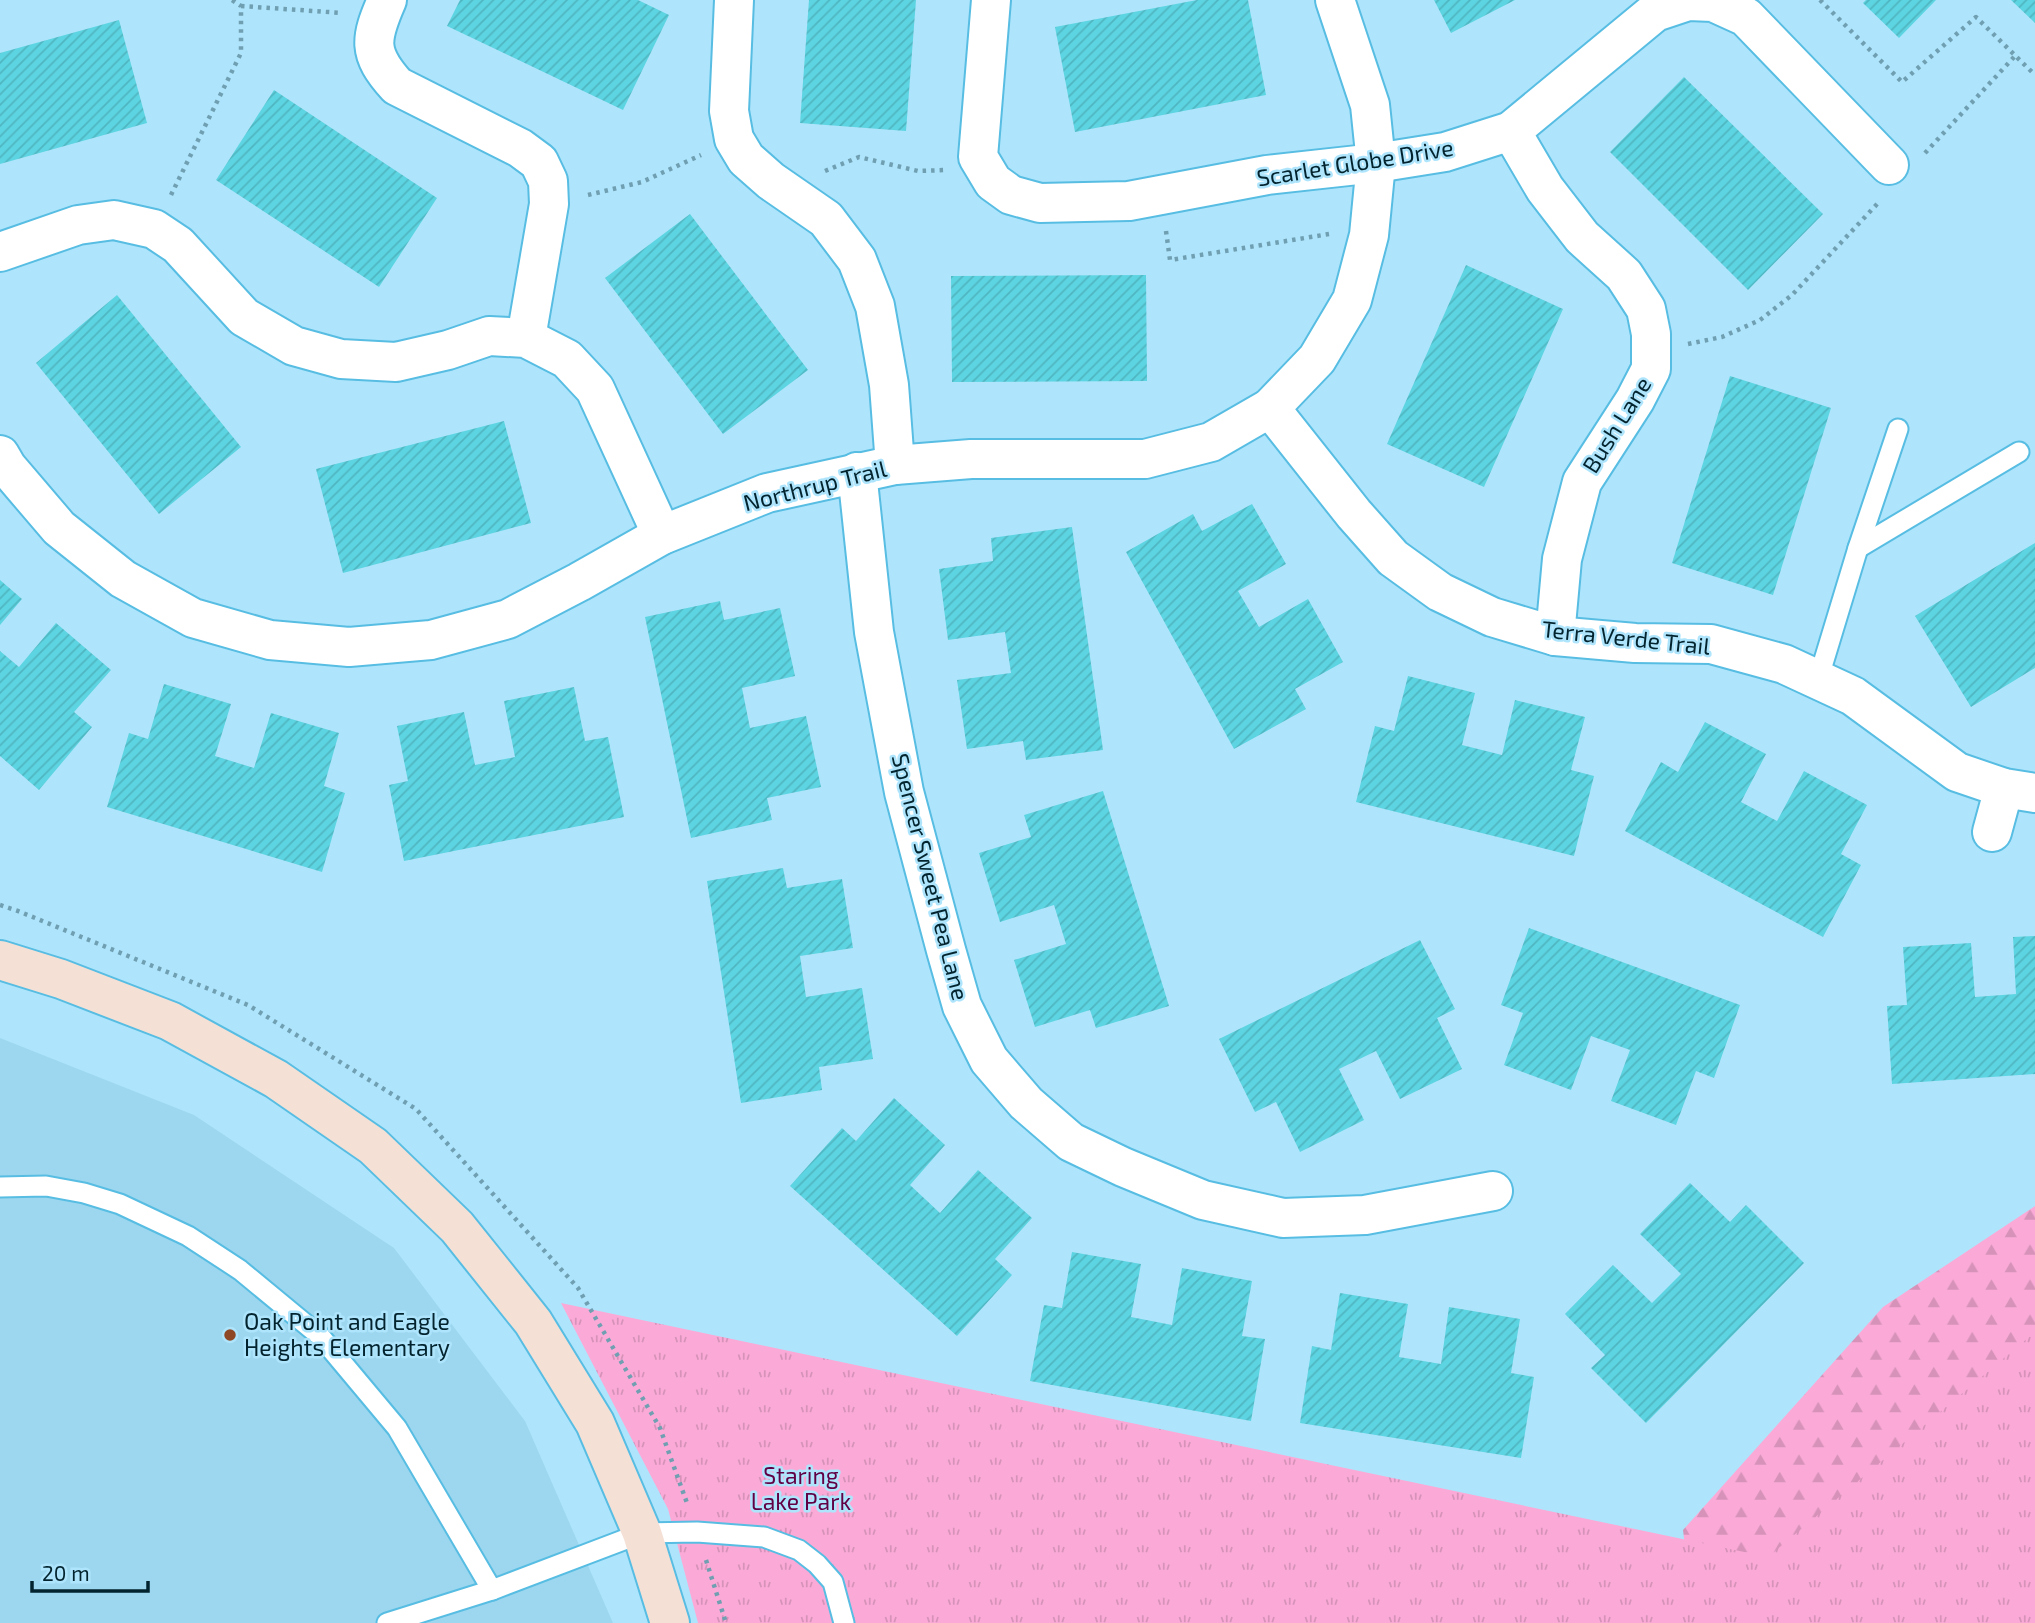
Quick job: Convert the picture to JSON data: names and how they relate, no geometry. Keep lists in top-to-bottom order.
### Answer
{
  "streets": {
    "street": [
      "Scarlet Globe Drive",
      "Bush Lane",
      "Northrup Trail",
      "Terra Verde Trail",
      "Spencer Sweet Pea Lane"
    ]
  },
  "crossings": [
    ["Scarlet Globe Drive", "Bush Lane"],
    ["Scarlet Globe Drive", "Northrup Trail"],
    ["Bush Lane", "Terra Verde Trail"],
    ["Northrup Trail", "Terra Verde Trail"],
    ["Northrup Trail", "Spencer Sweet Pea Lane"]
  ],
  "parks": ["Staring Lake Park"],
  "places": ["Oak Point and Eagle Heights Elementary"],
  "scale_bar": "20 m"
}
